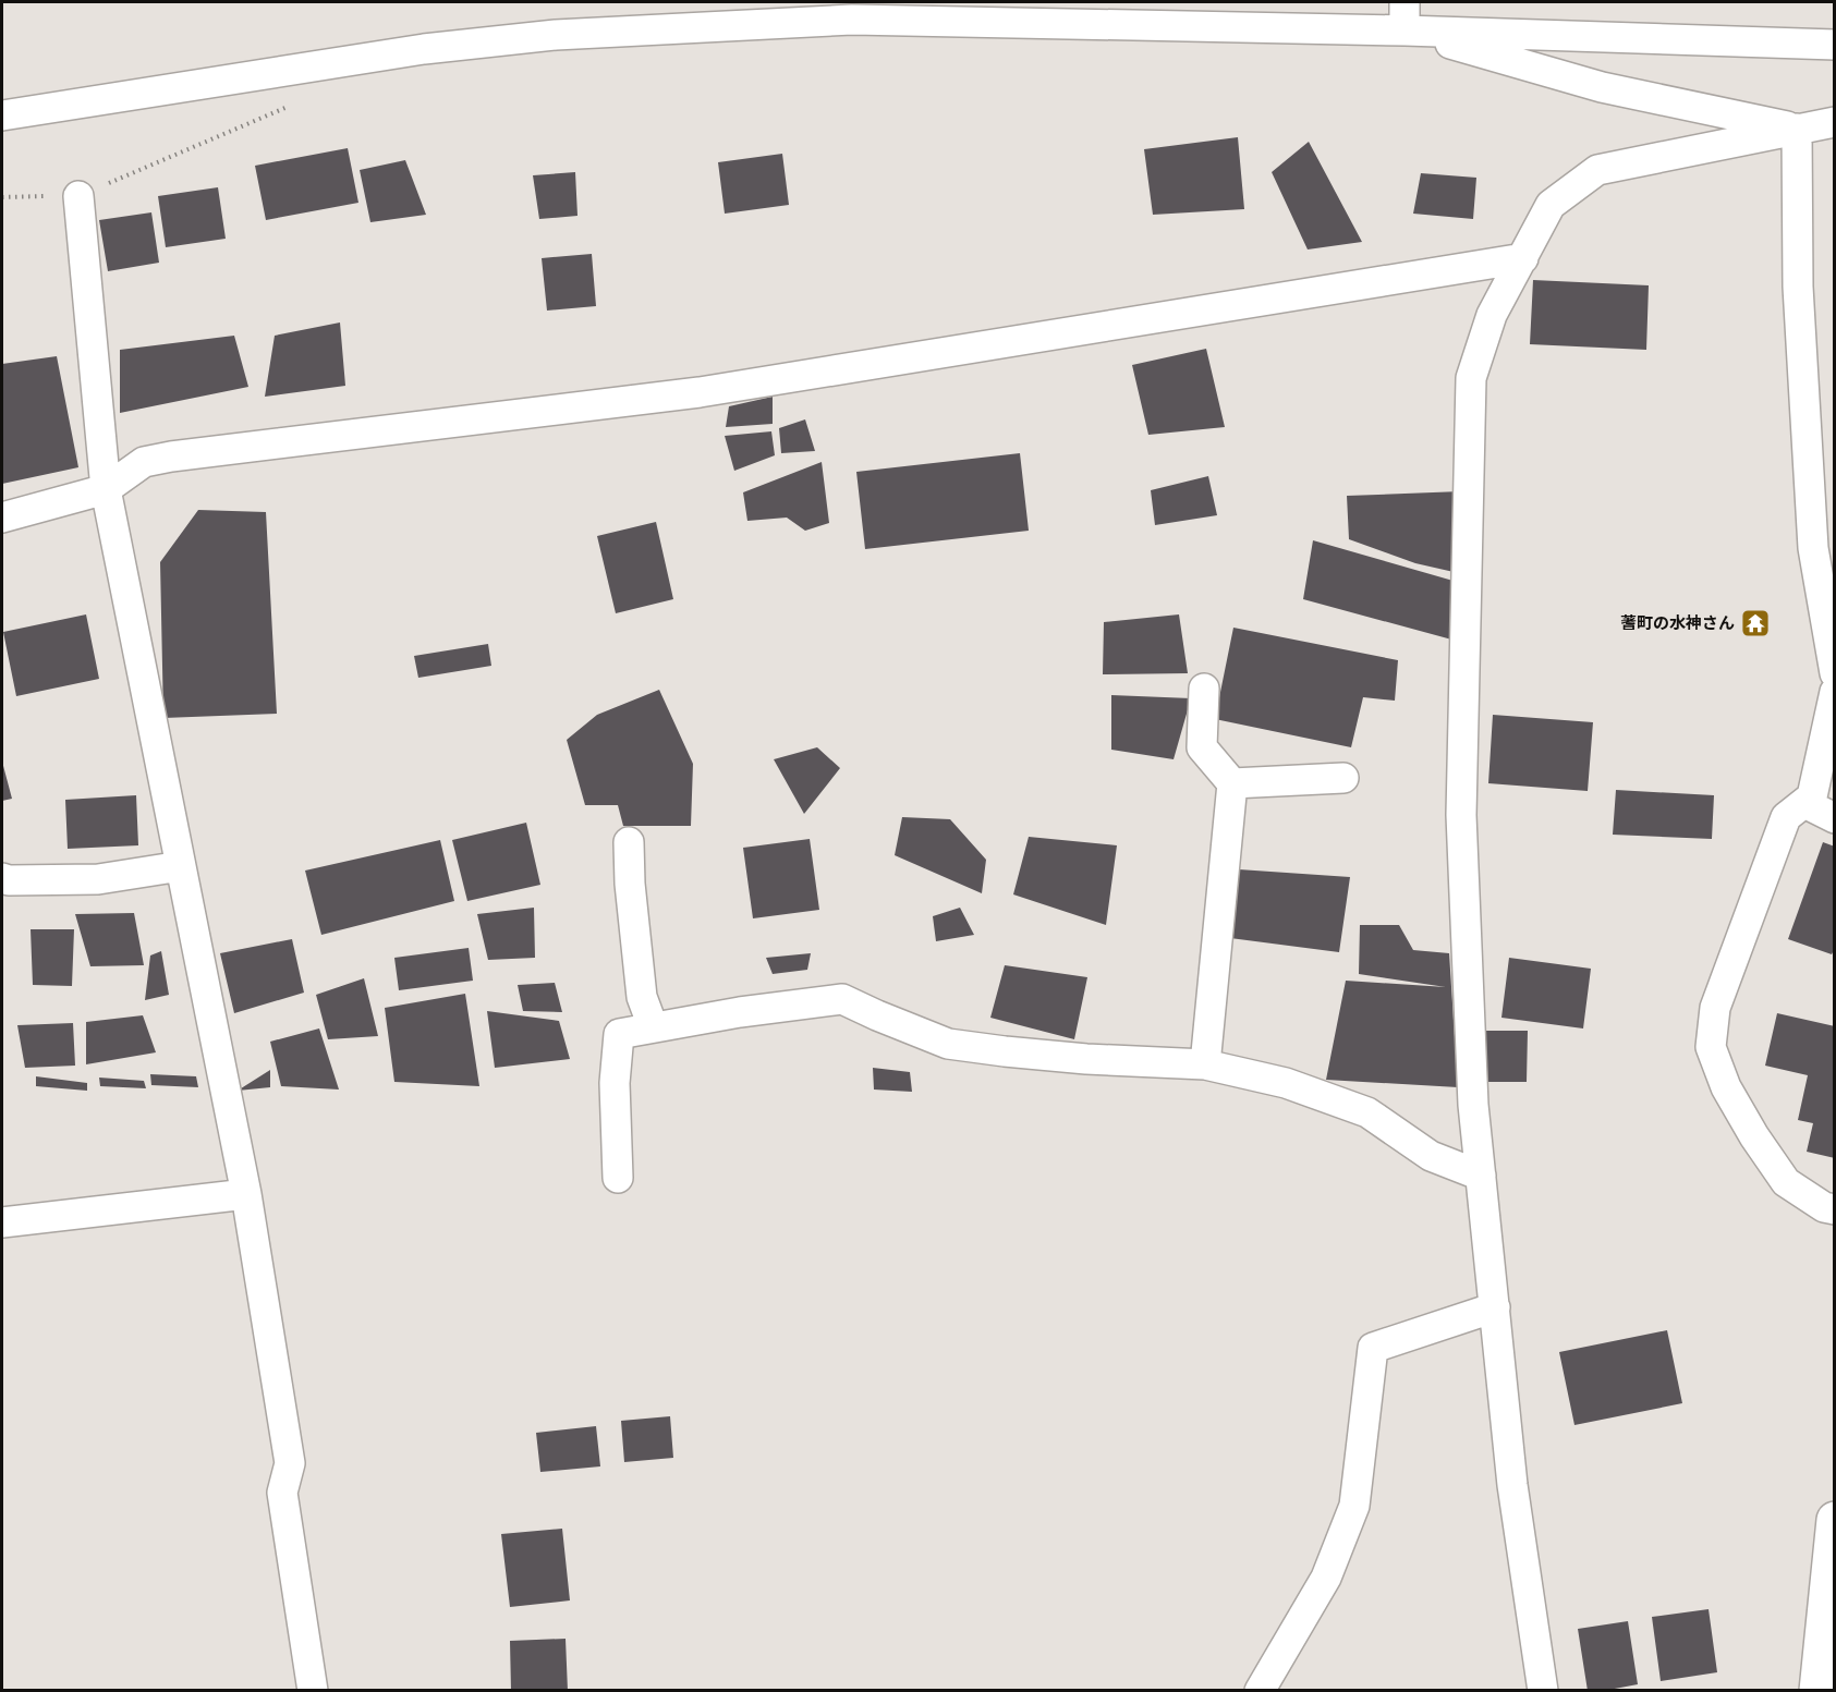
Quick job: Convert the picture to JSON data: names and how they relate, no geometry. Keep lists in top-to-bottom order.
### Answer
{
  "places": {
    "temple": ["蓍町の水神さん"]
  }
}
